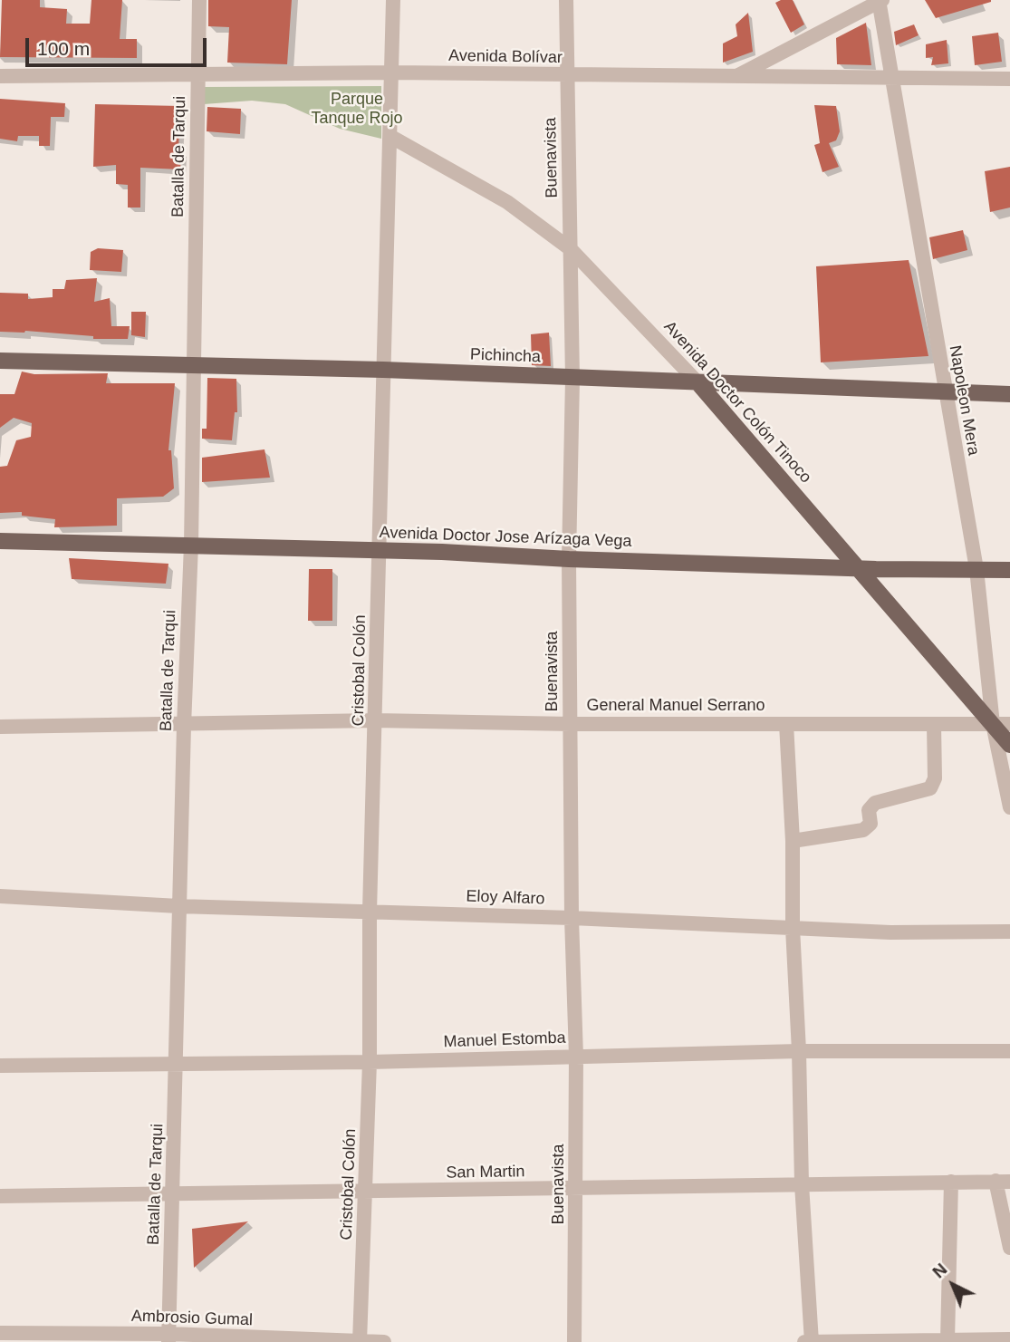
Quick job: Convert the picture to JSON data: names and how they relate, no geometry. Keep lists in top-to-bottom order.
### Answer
{
  "streets": {
    "main road": ["Pichincha", "Avenida Doctor Colón Tinoco", "Avenida Doctor Jose Arízaga Vega"],
    "street": [
      "Avenida Bolívar",
      "Batalla de Tarqui",
      "Buenavista",
      "Napoleon Mera",
      "Cristobal Colón",
      "General Manuel Serrano",
      "Eloy Alfaro",
      "Manuel Estomba",
      "San Martin",
      "Ambrosio Gumal"
    ]
  },
  "crossings": [
    ["Avenida Bolívar", "Batalla de Tarqui"],
    ["Avenida Bolívar", "Buenavista"],
    ["Avenida Bolívar", "Napoleon Mera"],
    ["Avenida Bolívar", "Cristobal Colón"],
    ["Batalla de Tarqui", "Pichincha"],
    ["Batalla de Tarqui", "Avenida Doctor Jose Arízaga Vega"],
    ["Batalla de Tarqui", "General Manuel Serrano"],
    ["Batalla de Tarqui", "Eloy Alfaro"],
    ["Batalla de Tarqui", "Manuel Estomba"],
    ["Batalla de Tarqui", "San Martin"],
    ["Batalla de Tarqui", "Ambrosio Gumal"],
    ["Buenavista", "Pichincha"],
    ["Buenavista", "Avenida Doctor Colón Tinoco"],
    ["Buenavista", "Avenida Doctor Jose Arízaga Vega"],
    ["Buenavista", "General Manuel Serrano"],
    ["Buenavista", "Eloy Alfaro"],
    ["Buenavista", "Manuel Estomba"],
    ["Buenavista", "San Martin"],
    ["Pichincha", "Napoleon Mera"],
    ["Pichincha", "Avenida Doctor Colón Tinoco"],
    ["Pichincha", "Cristobal Colón"],
    ["Napoleon Mera", "Avenida Doctor Colón Tinoco"],
    ["Napoleon Mera", "Avenida Doctor Jose Arízaga Vega"],
    ["Napoleon Mera", "General Manuel Serrano"],
    ["Avenida Doctor Colón Tinoco", "Avenida Doctor Jose Arízaga Vega"],
    ["Avenida Doctor Colón Tinoco", "Cristobal Colón"],
    ["Avenida Doctor Colón Tinoco", "General Manuel Serrano"],
    ["Avenida Doctor Jose Arízaga Vega", "Cristobal Colón"],
    ["Cristobal Colón", "General Manuel Serrano"],
    ["Cristobal Colón", "Eloy Alfaro"],
    ["Cristobal Colón", "Manuel Estomba"],
    ["Cristobal Colón", "San Martin"],
    ["Cristobal Colón", "Ambrosio Gumal"]
  ],
  "parks": ["Parque Tanque Rojo"],
  "scale_bar": "100 m",
  "north": "top left"
}
